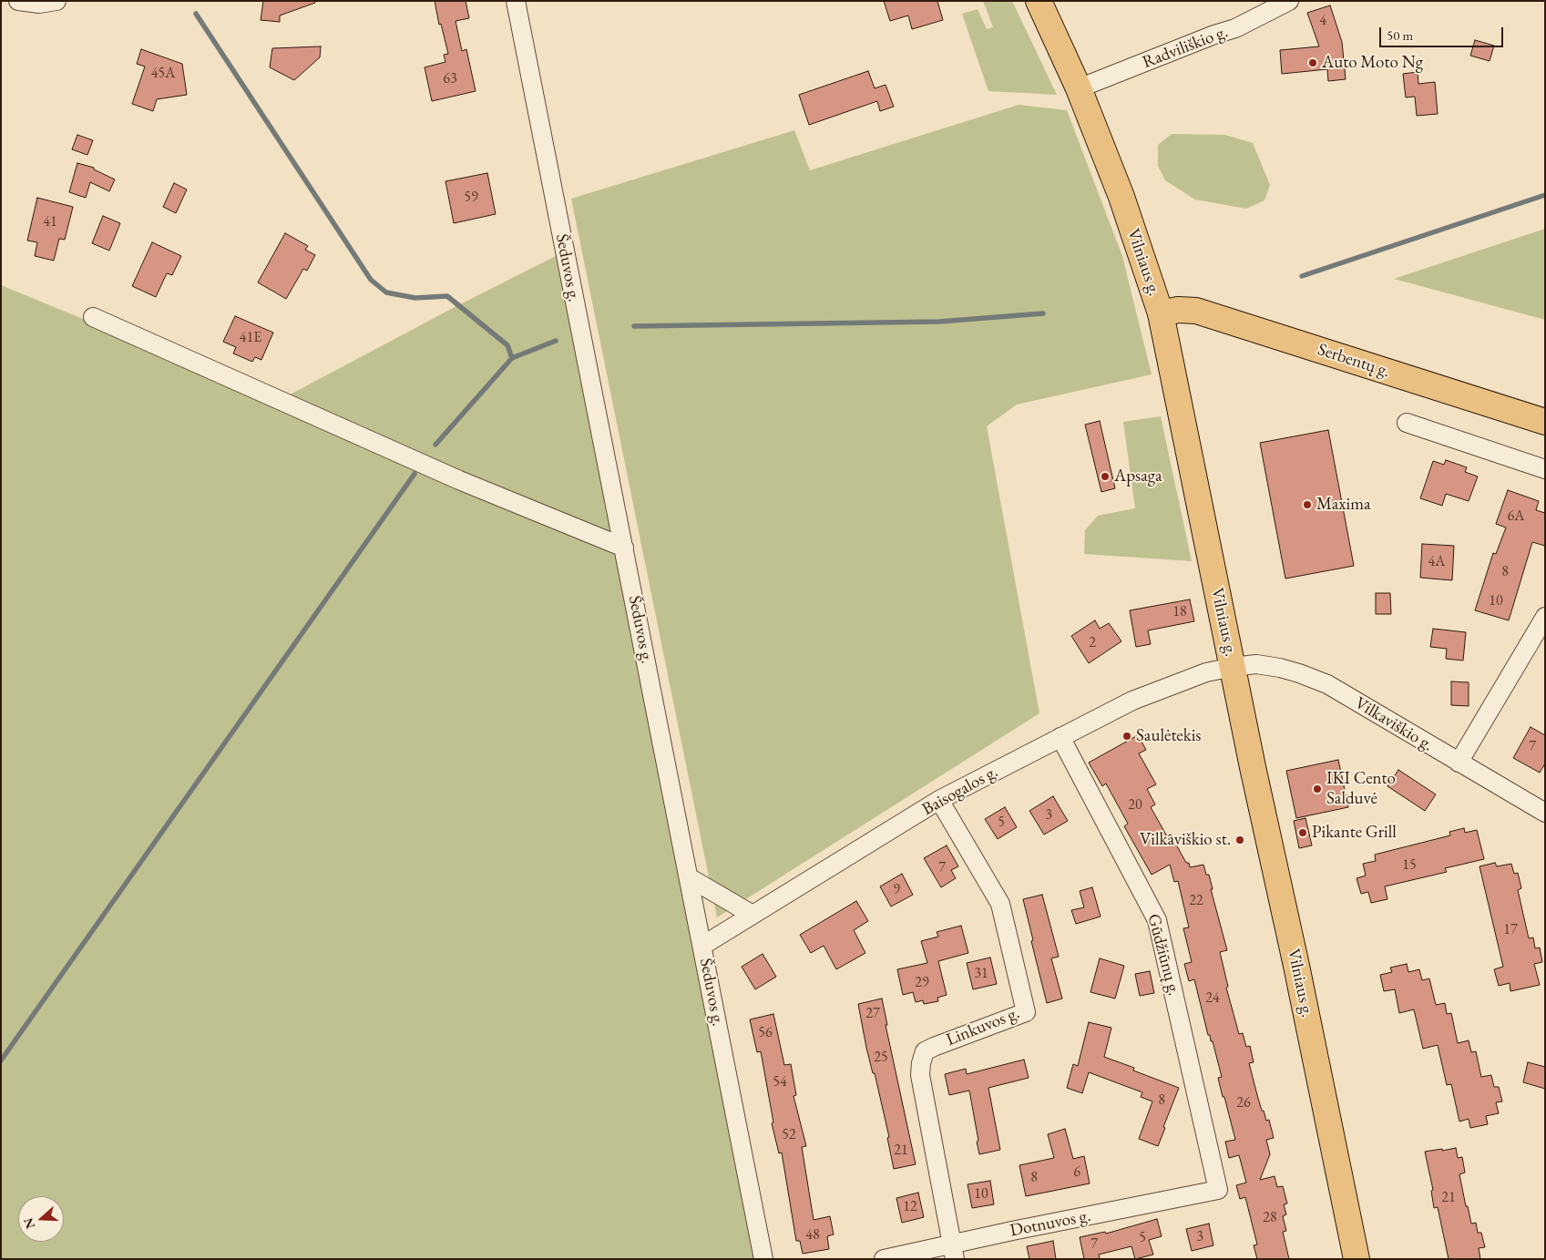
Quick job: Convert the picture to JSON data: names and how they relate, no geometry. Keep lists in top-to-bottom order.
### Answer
{
  "streets": {
    "main road": ["Vilniaus g.", "Serbentų g."],
    "street": [
      "Radviliškio g.",
      "Šeduvos g.",
      "Vilkaviškio g.",
      "Baisogalos g.",
      "Gūdžiūnų g.",
      "Linkuvos g.",
      "Dotnuvos g."
    ]
  },
  "crossings": [
    ["Radviliškio g.", "Vilniaus g."],
    ["Vilniaus g.", "Serbentų g."],
    ["Vilniaus g.", "Vilkaviškio g."],
    ["Vilniaus g.", "Baisogalos g."],
    ["Šeduvos g.", "Baisogalos g."],
    ["Vilkaviškio g.", "Baisogalos g."],
    ["Baisogalos g.", "Gūdžiūnų g."],
    ["Baisogalos g.", "Linkuvos g."],
    ["Gūdžiūnų g.", "Dotnuvos g."],
    ["Linkuvos g.", "Dotnuvos g."]
  ],
  "places": [
    "Auto Moto Ng",
    "Apsaga",
    "Maxima",
    "Saulėtekis",
    "IKI Cento Salduvė",
    "Pikante Grill",
    "Vilkaviškio st."
  ],
  "house_numbers": [
    "4",
    "45A",
    "63",
    "59",
    "41",
    "41E",
    "6A",
    "4A",
    "8",
    "10",
    "18",
    "2",
    "7",
    "20",
    "3",
    "5",
    "15",
    "7",
    "9",
    "22",
    "17",
    "31",
    "29",
    "24",
    "27",
    "56",
    "25",
    "54",
    "8",
    "26",
    "52",
    "21",
    "6",
    "8",
    "10",
    "21",
    "12",
    "28",
    "48",
    "3",
    "5",
    "7"
  ],
  "scale_bar": "50 m",
  "north": "left"
}
